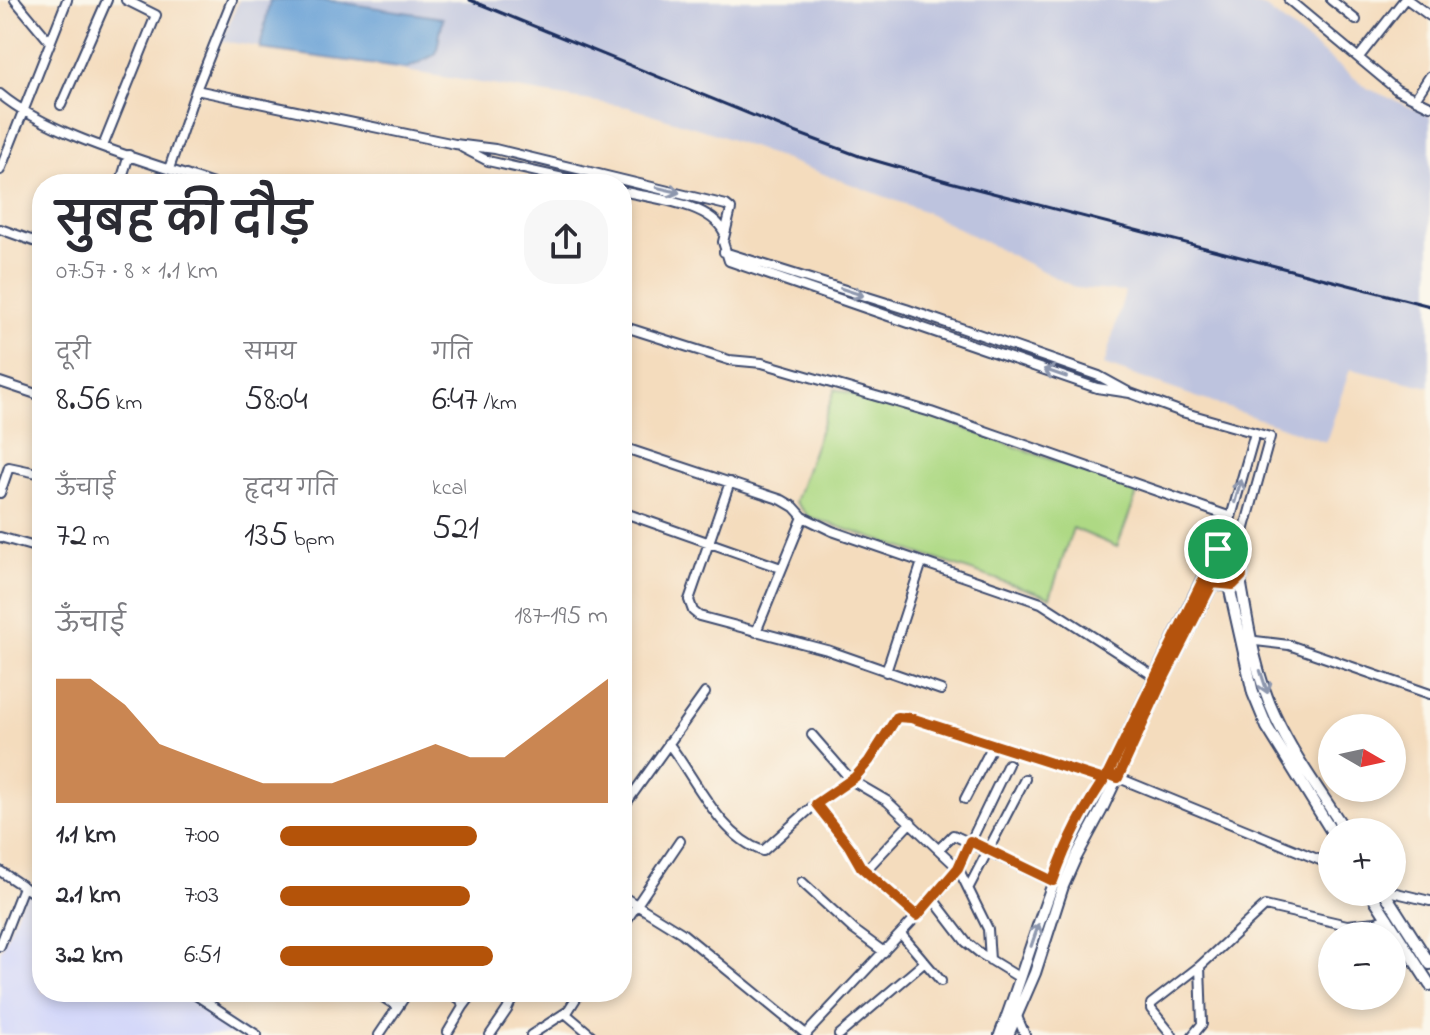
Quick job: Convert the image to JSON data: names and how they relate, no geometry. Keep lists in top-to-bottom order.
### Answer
{
  "north": "right",
  "page": {
    "heading": ["सुबह की दौड़", "07:57 · 8 × 1.1 km"],
    "stats": [
      ["दूरी", "8.56 km"],
      ["समय", "58:04"],
      ["गति", "6:47 /km"],
      ["ऊँचाई", "72 m"],
      ["हृदय गति", "135 bpm"],
      ["kcal", "521"]
    ],
    "chart": ["ऊँचाई", "187–195 m"],
    "map_buttons": ["+", "−"],
    "list": [
      {
        "name": "1.1 km",
        "note": "7:00"
      },
      {
        "name": "2.1 km",
        "note": "7:03"
      },
      {
        "name": "3.2 km",
        "note": "6:51"
      }
    ]
  }
}
